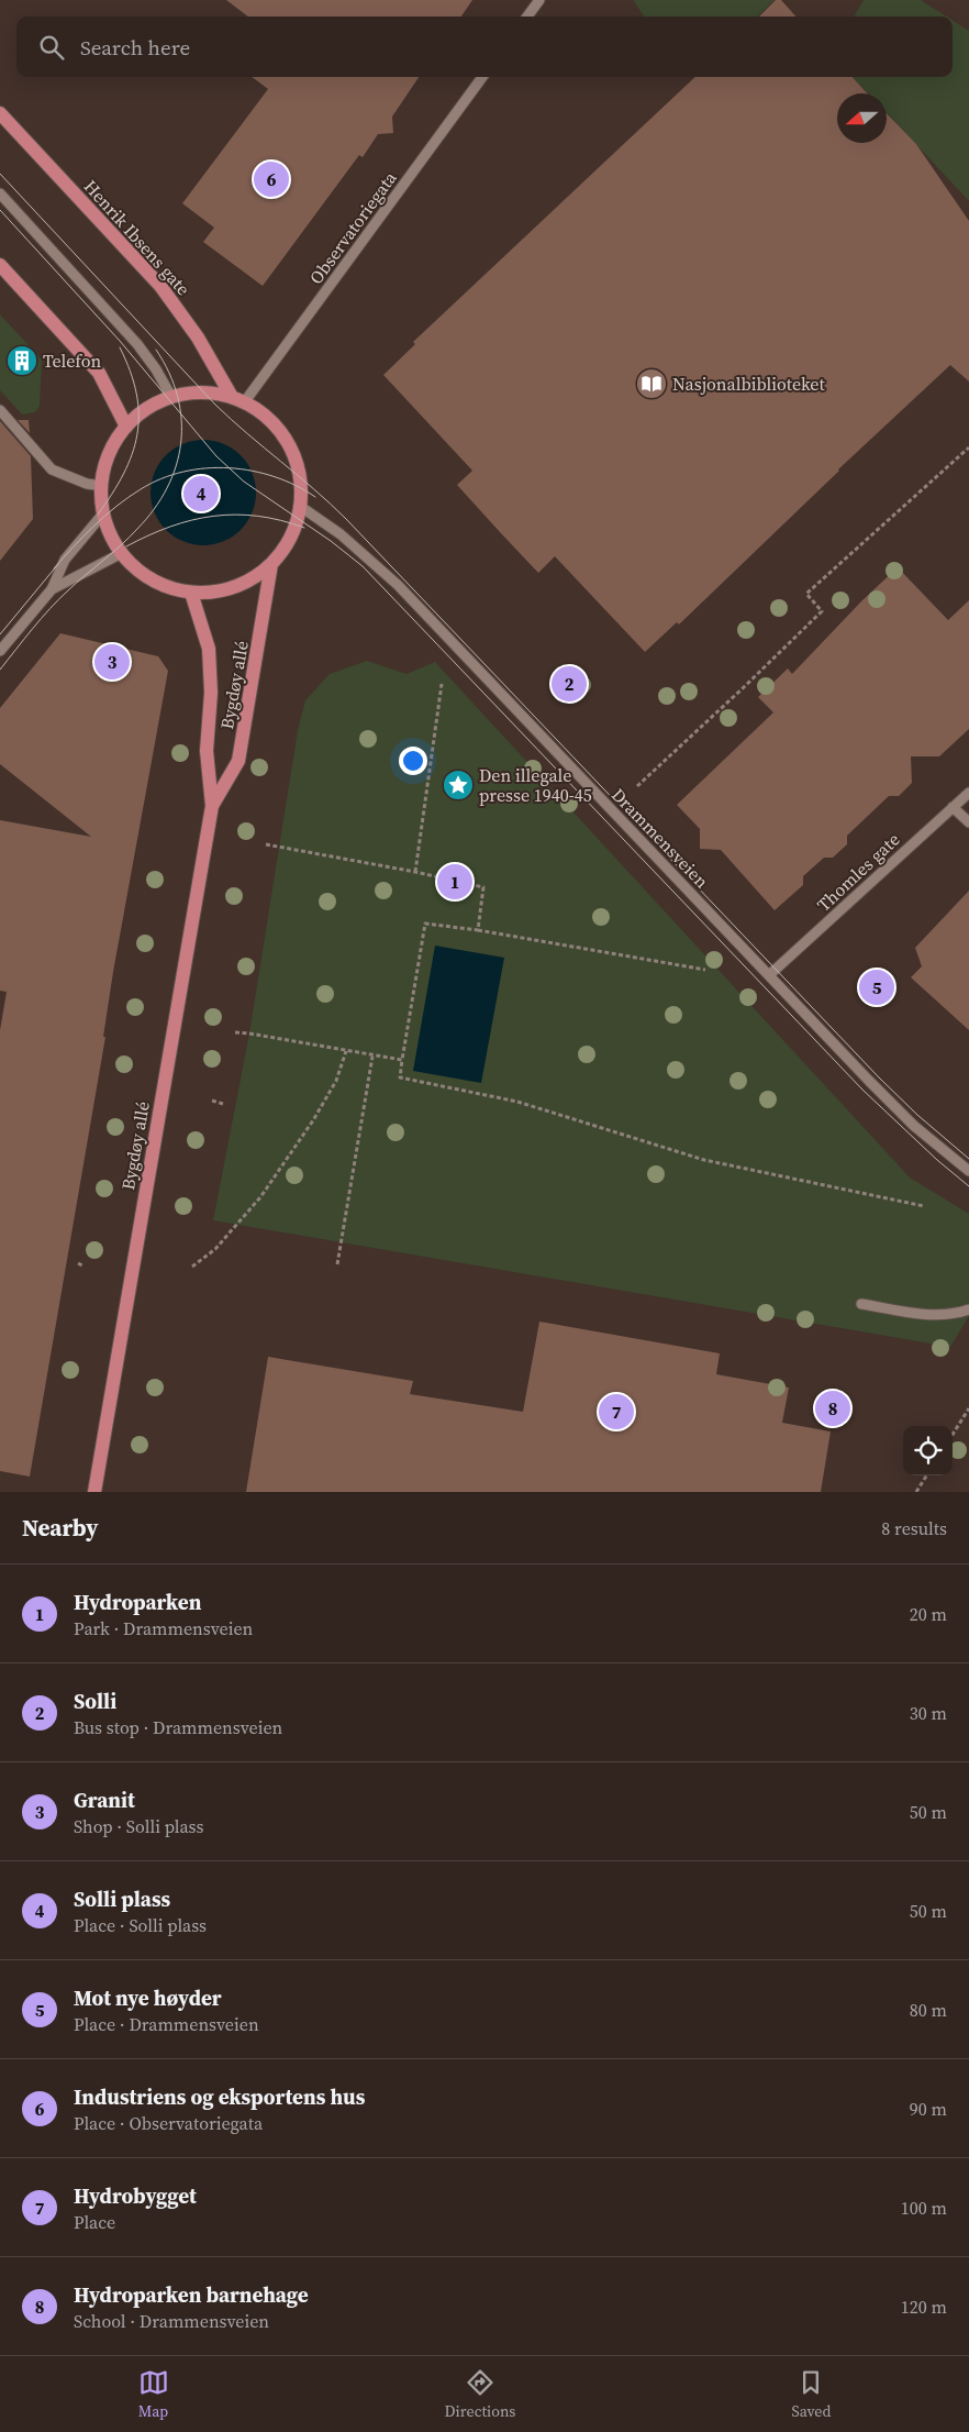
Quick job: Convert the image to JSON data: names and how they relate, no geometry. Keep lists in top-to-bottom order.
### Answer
{
  "streets": {
    "main road": ["Henrik Ibsens gate", "Bygdøy allé"],
    "street": ["Observatoriegata", "Drammensveien", "Thomles gate"]
  },
  "crossings": [
    ["Observatoriegata", "Henrik Ibsens gate"],
    ["Drammensveien", "Thomles gate"]
  ],
  "places": {
    "building": ["Telefon"],
    "library": ["Nasjonalbiblioteket"],
    "place": ["Den illegale presse 1940-45"]
  },
  "north": "left",
  "page": {
    "search": "Search here",
    "pins": [
      "6",
      "4",
      "3",
      "2",
      "1",
      "5",
      "8",
      "7"
    ],
    "heading": ["Nearby", "8 results"],
    "list": [
      {
        "mark": "1",
        "name": "Hydroparken",
        "note": "Park · Drammensveien",
        "value": "20 m"
      },
      {
        "mark": "2",
        "name": "Solli",
        "note": "Bus stop · Drammensveien",
        "value": "30 m"
      },
      {
        "mark": "3",
        "name": "Granit",
        "note": "Shop · Solli plass",
        "value": "50 m"
      },
      {
        "mark": "4",
        "name": "Solli plass",
        "note": "Place · Solli plass",
        "value": "50 m"
      },
      {
        "mark": "5",
        "name": "Mot nye høyder",
        "note": "Place · Drammensveien",
        "value": "80 m"
      },
      {
        "mark": "6",
        "name": "Industriens og eksportens hus",
        "note": "Place · Observatoriegata",
        "value": "90 m"
      },
      {
        "mark": "7",
        "name": "Hydrobygget",
        "note": "Place",
        "value": "100 m"
      },
      {
        "mark": "8",
        "name": "Hydroparken barnehage",
        "note": "School · Drammensveien",
        "value": "120 m"
      }
    ],
    "nav": ["Map", "Directions", "Saved"]
  }
}
